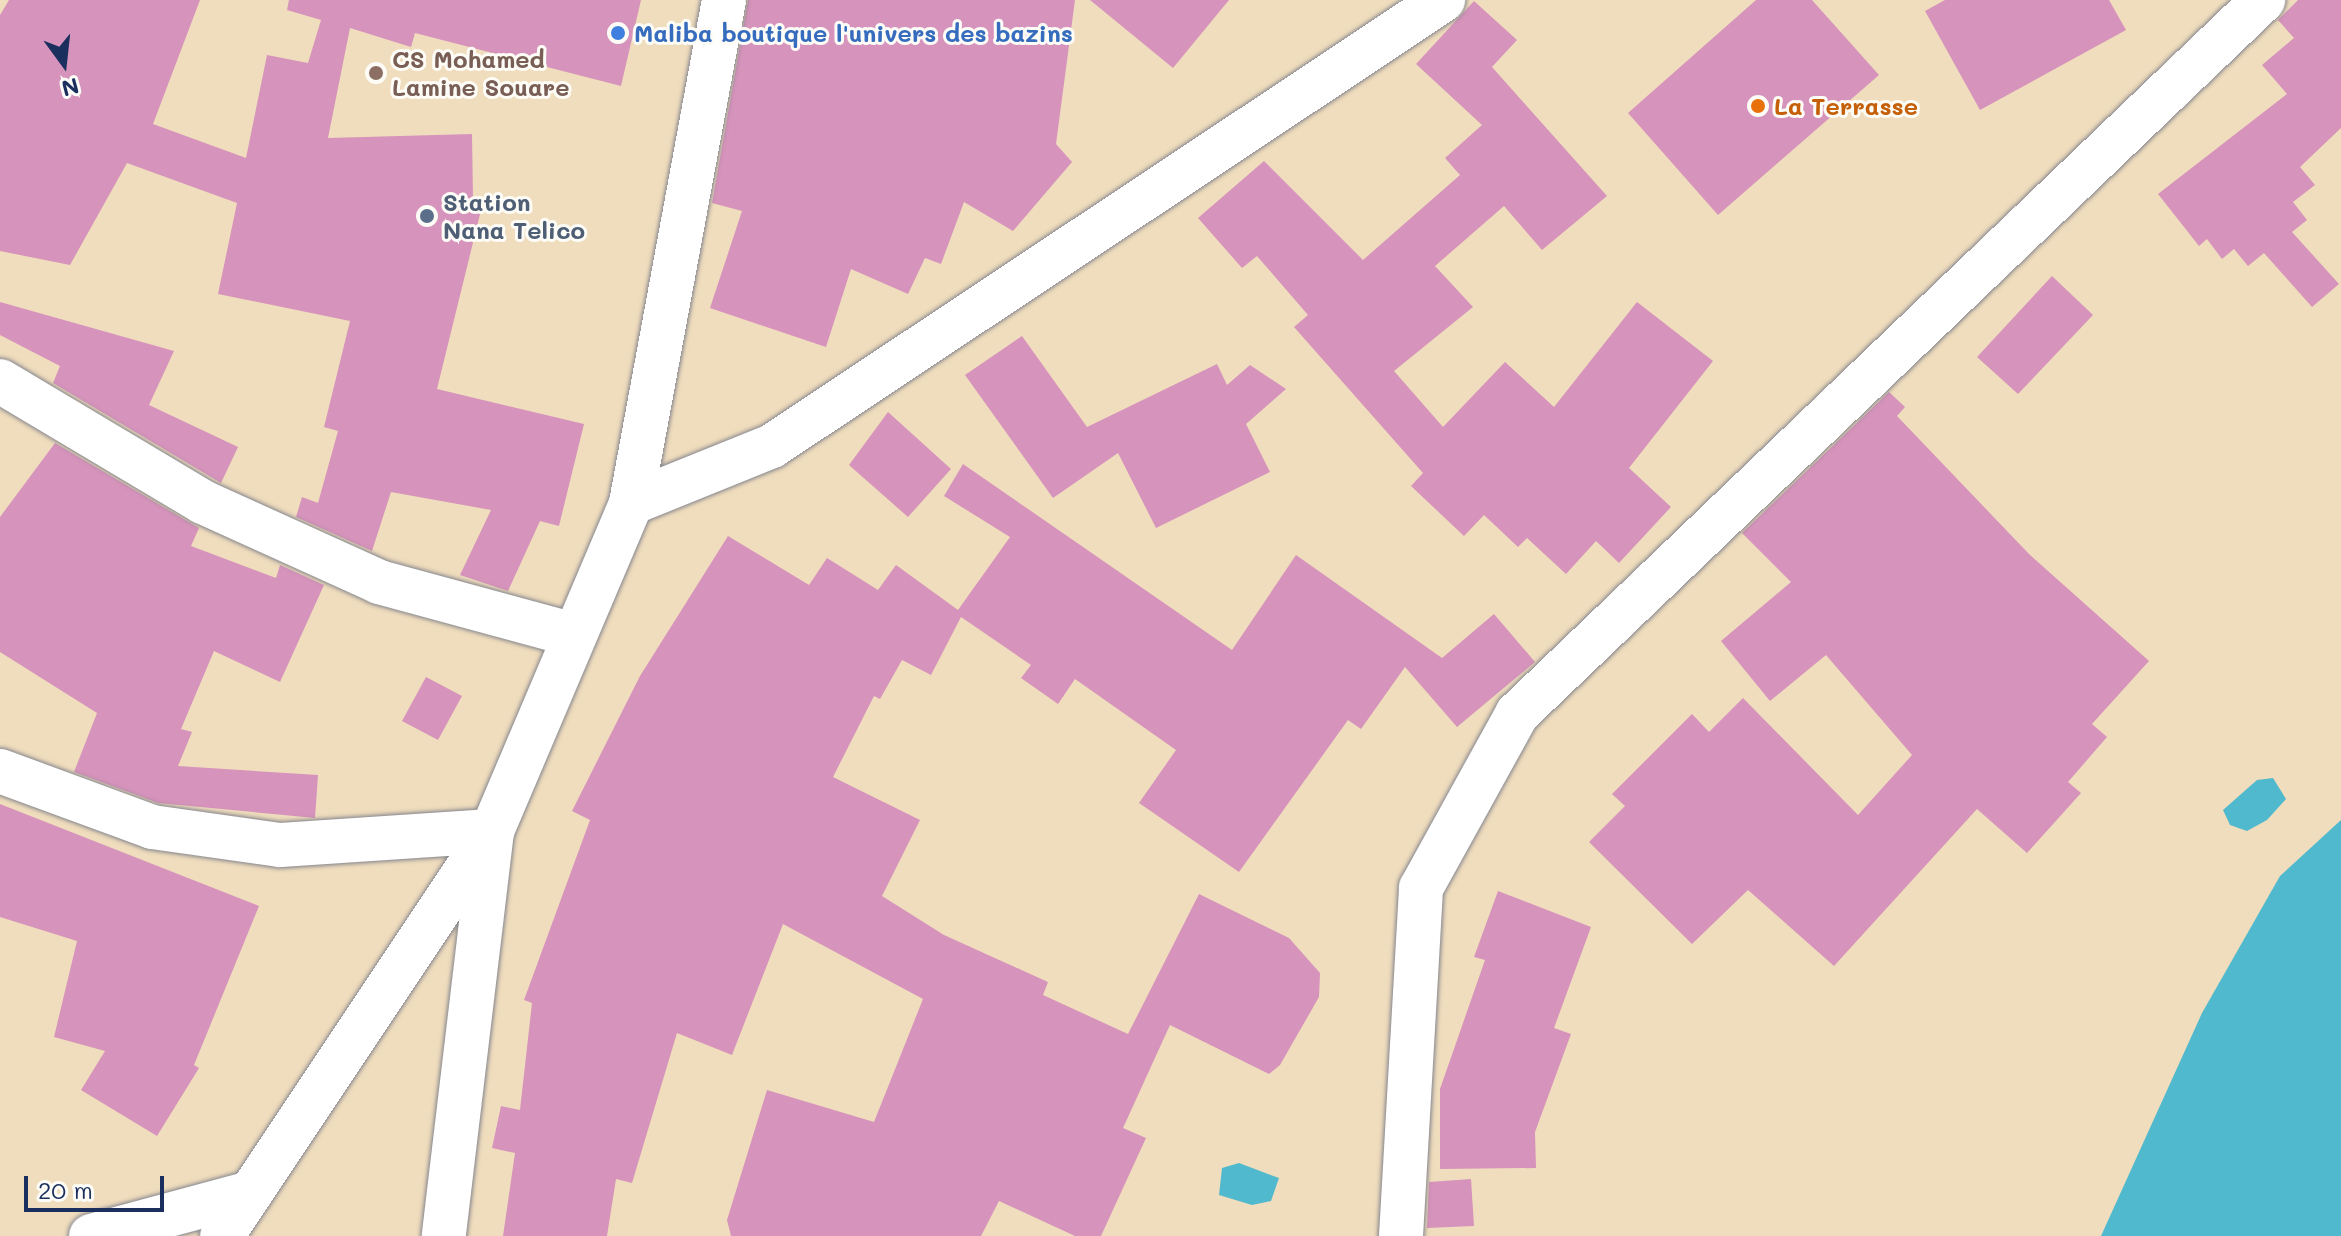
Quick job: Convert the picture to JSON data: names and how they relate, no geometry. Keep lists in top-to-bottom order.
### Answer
{
  "places": [
    "Maliba boutique l'univers des bazins",
    "CS Mohamed Lamine Souare",
    "La Terrasse",
    "Station Nana Telico"
  ],
  "scale_bar": "20 m",
  "north": "bottom"
}
